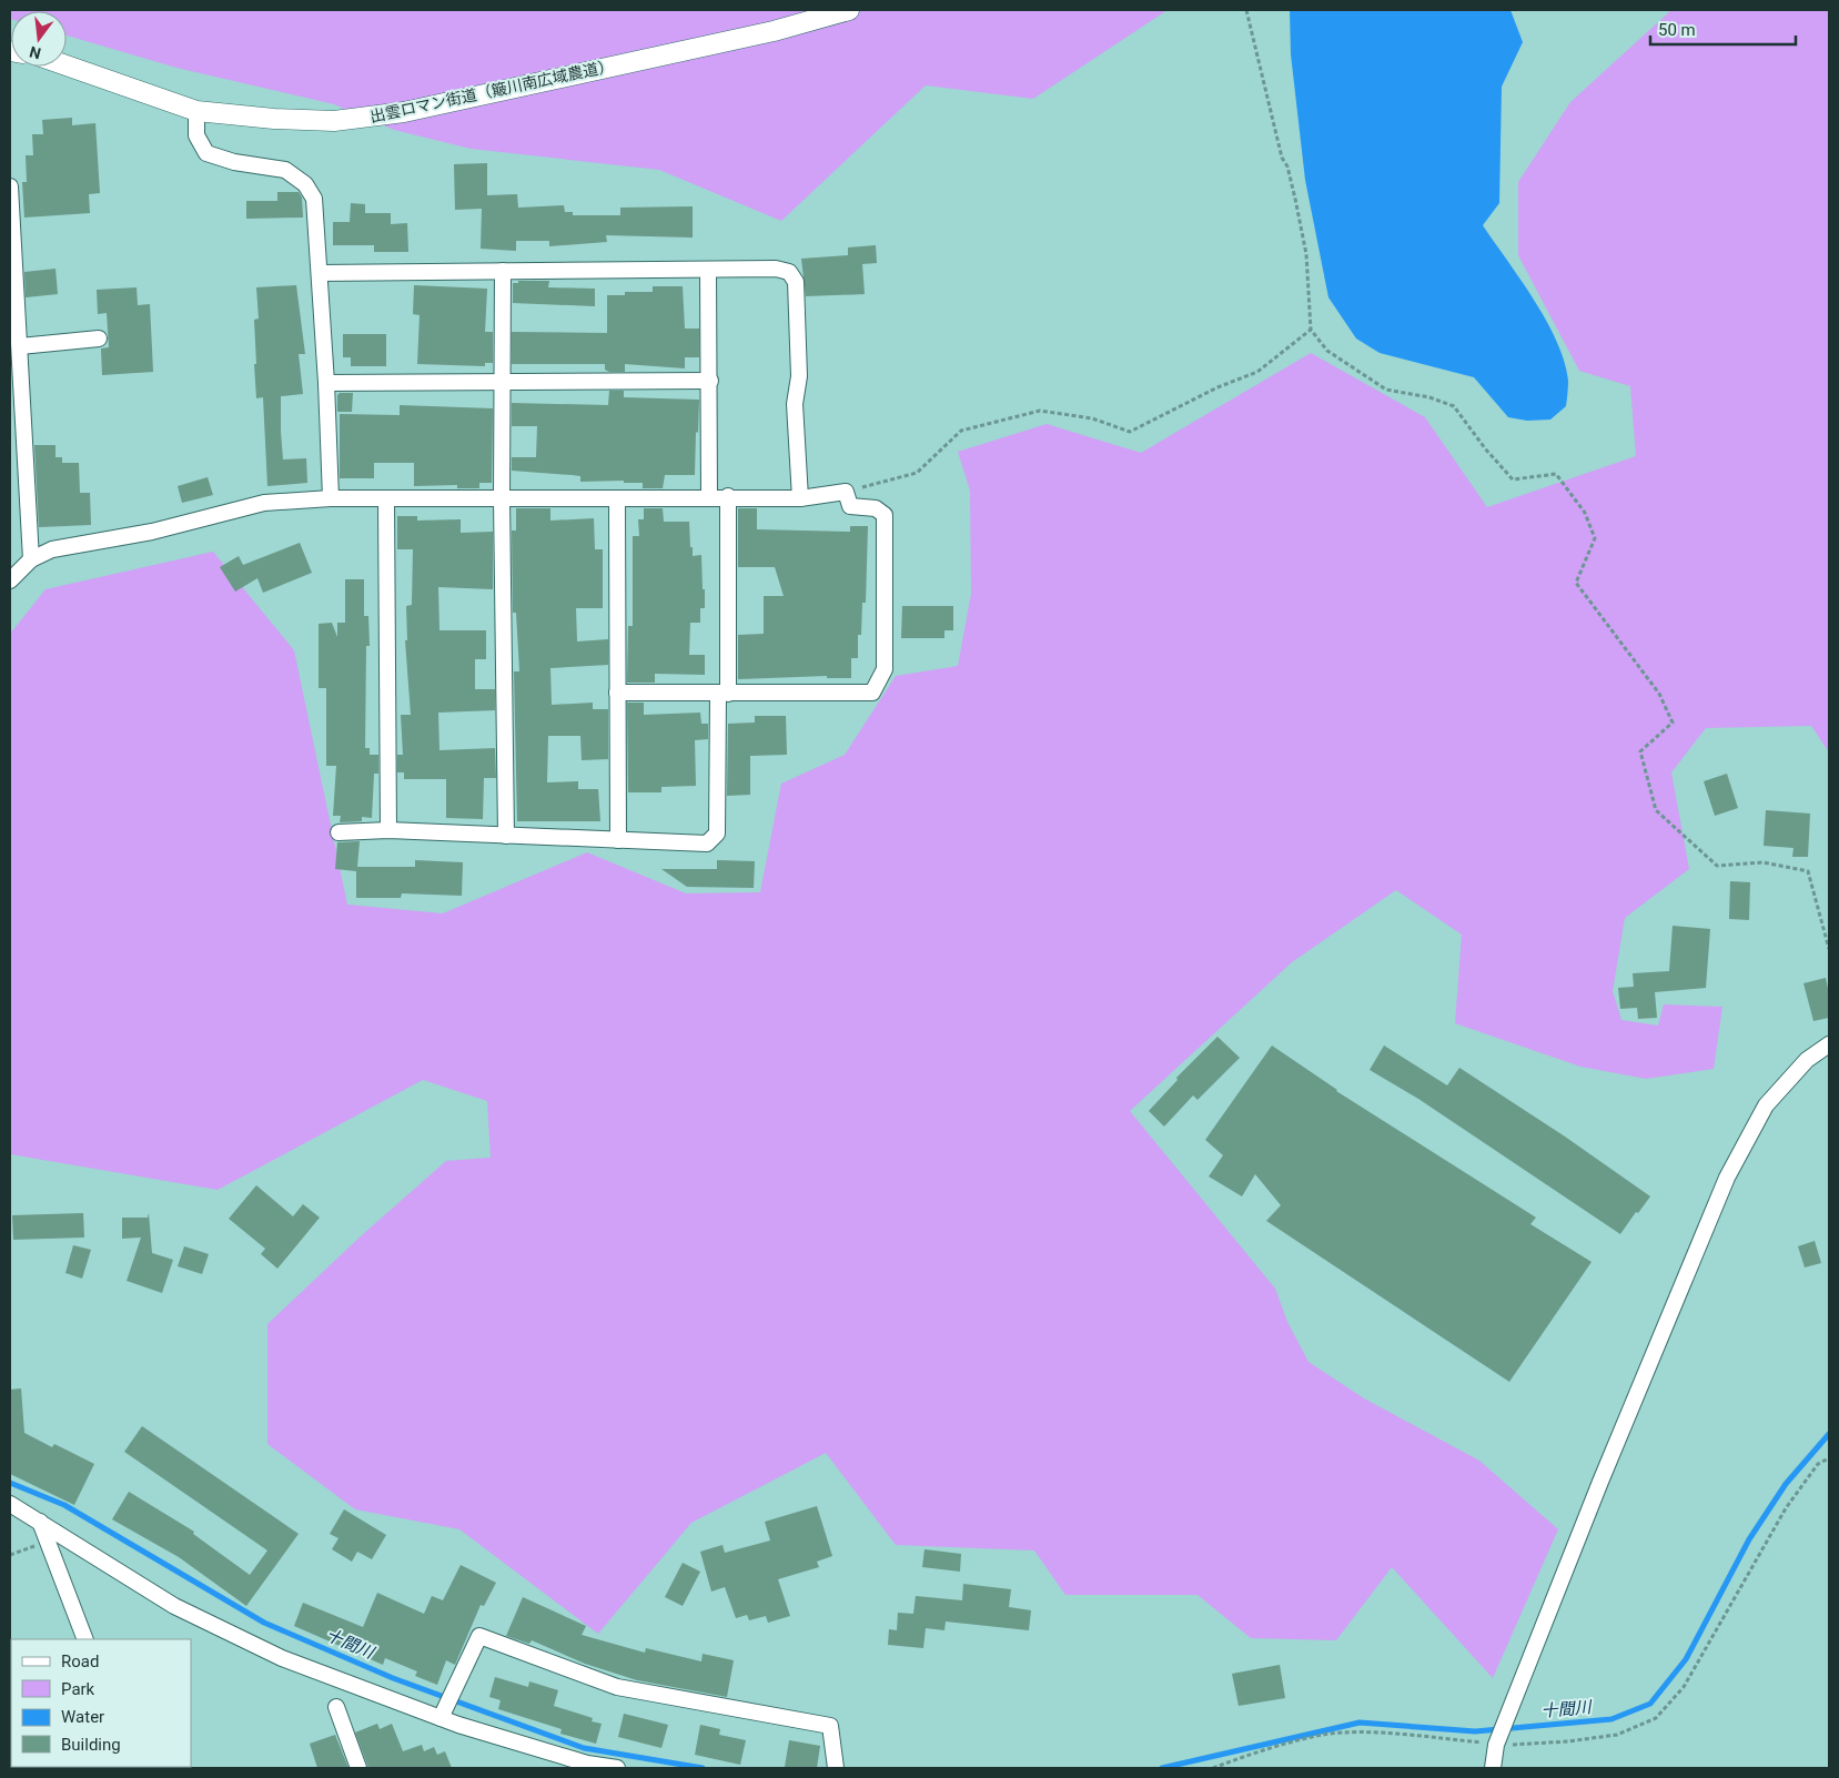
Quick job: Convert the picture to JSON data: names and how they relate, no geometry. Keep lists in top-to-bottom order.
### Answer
{
  "streets": {
    "street": ["出雲ロマン街道（簸川南広域農道）"]
  },
  "water": ["十間川"],
  "legend": [
    "Road",
    "Park",
    "Water",
    "Building"
  ],
  "scale_bar": "50 m",
  "north": "bottom"
}
